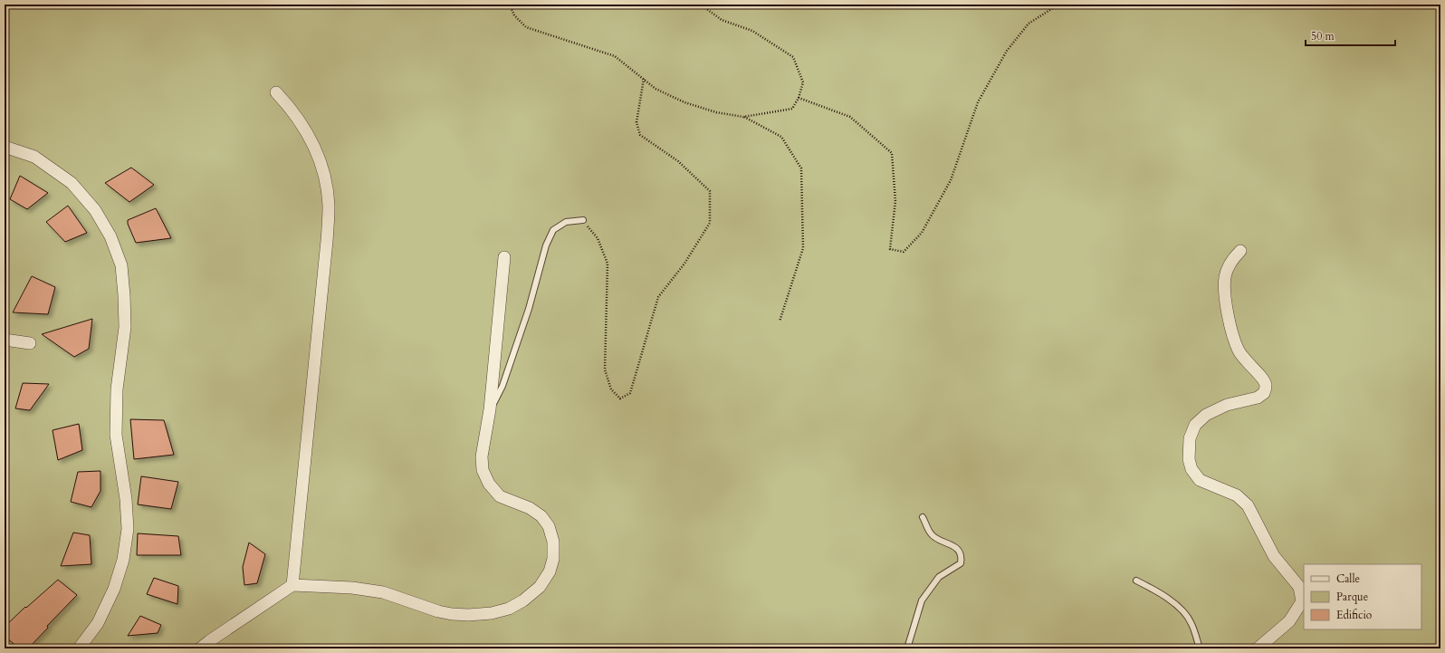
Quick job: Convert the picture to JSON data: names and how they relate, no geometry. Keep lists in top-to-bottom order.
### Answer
{
  "legend": ["Calle", "Parque", "Edificio"],
  "scale_bar": "50 m"
}
